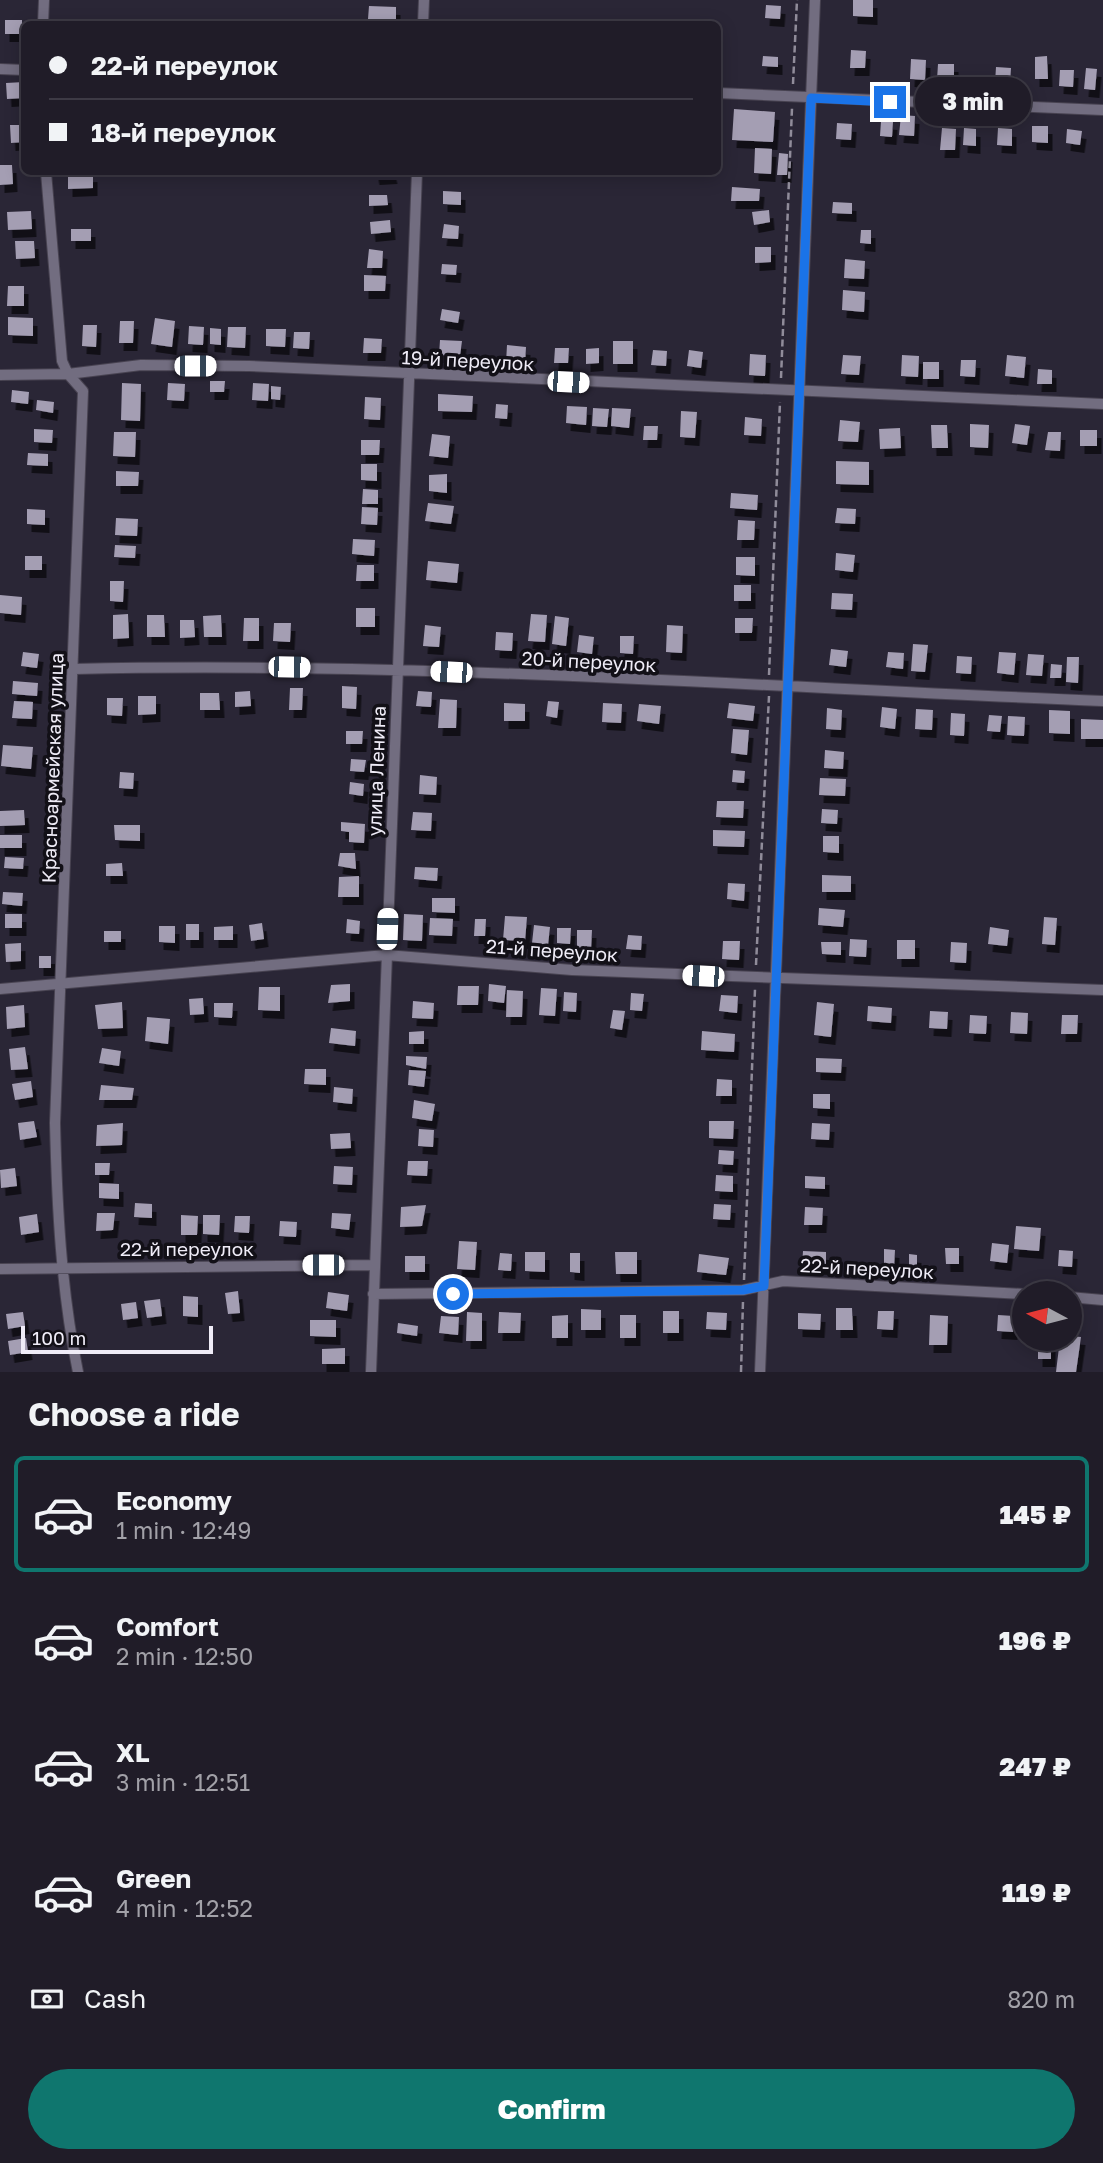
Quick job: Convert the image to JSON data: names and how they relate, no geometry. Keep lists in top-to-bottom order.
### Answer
{
  "streets": {
    "street": [
      "19-й переулок",
      "20-й переулок",
      "Красноармейская улица",
      "улица Ленина",
      "21-й переулок",
      "22-й переулок"
    ]
  },
  "crossings": [
    ["19-й переулок", "Красноармейская улица"],
    ["19-й переулок", "улица Ленина"],
    ["20-й переулок", "Красноармейская улица"],
    ["20-й переулок", "улица Ленина"],
    ["Красноармейская улица", "21-й переулок"],
    ["Красноармейская улица", "22-й переулок"],
    ["улица Ленина", "21-й переулок"],
    ["улица Ленина", "22-й переулок"]
  ],
  "scale_bar": "100 m",
  "north": "left",
  "page": {
    "banner": ["22-й переулок", "18-й переулок"],
    "bubble": "3 min",
    "scale": "100 m",
    "heading": "Choose a ride",
    "list": [
      {
        "name": "Economy",
        "note": "1 min · 12:49",
        "value": "145 ₽"
      },
      {
        "name": "Comfort",
        "note": "2 min · 12:50",
        "value": "196 ₽"
      },
      {
        "name": "XL",
        "note": "3 min · 12:51",
        "value": "247 ₽"
      },
      {
        "name": "Green",
        "note": "4 min · 12:52",
        "value": "119 ₽"
      }
    ],
    "pay": ["Cash", "820 m"],
    "buttons": "Confirm"
  }
}
